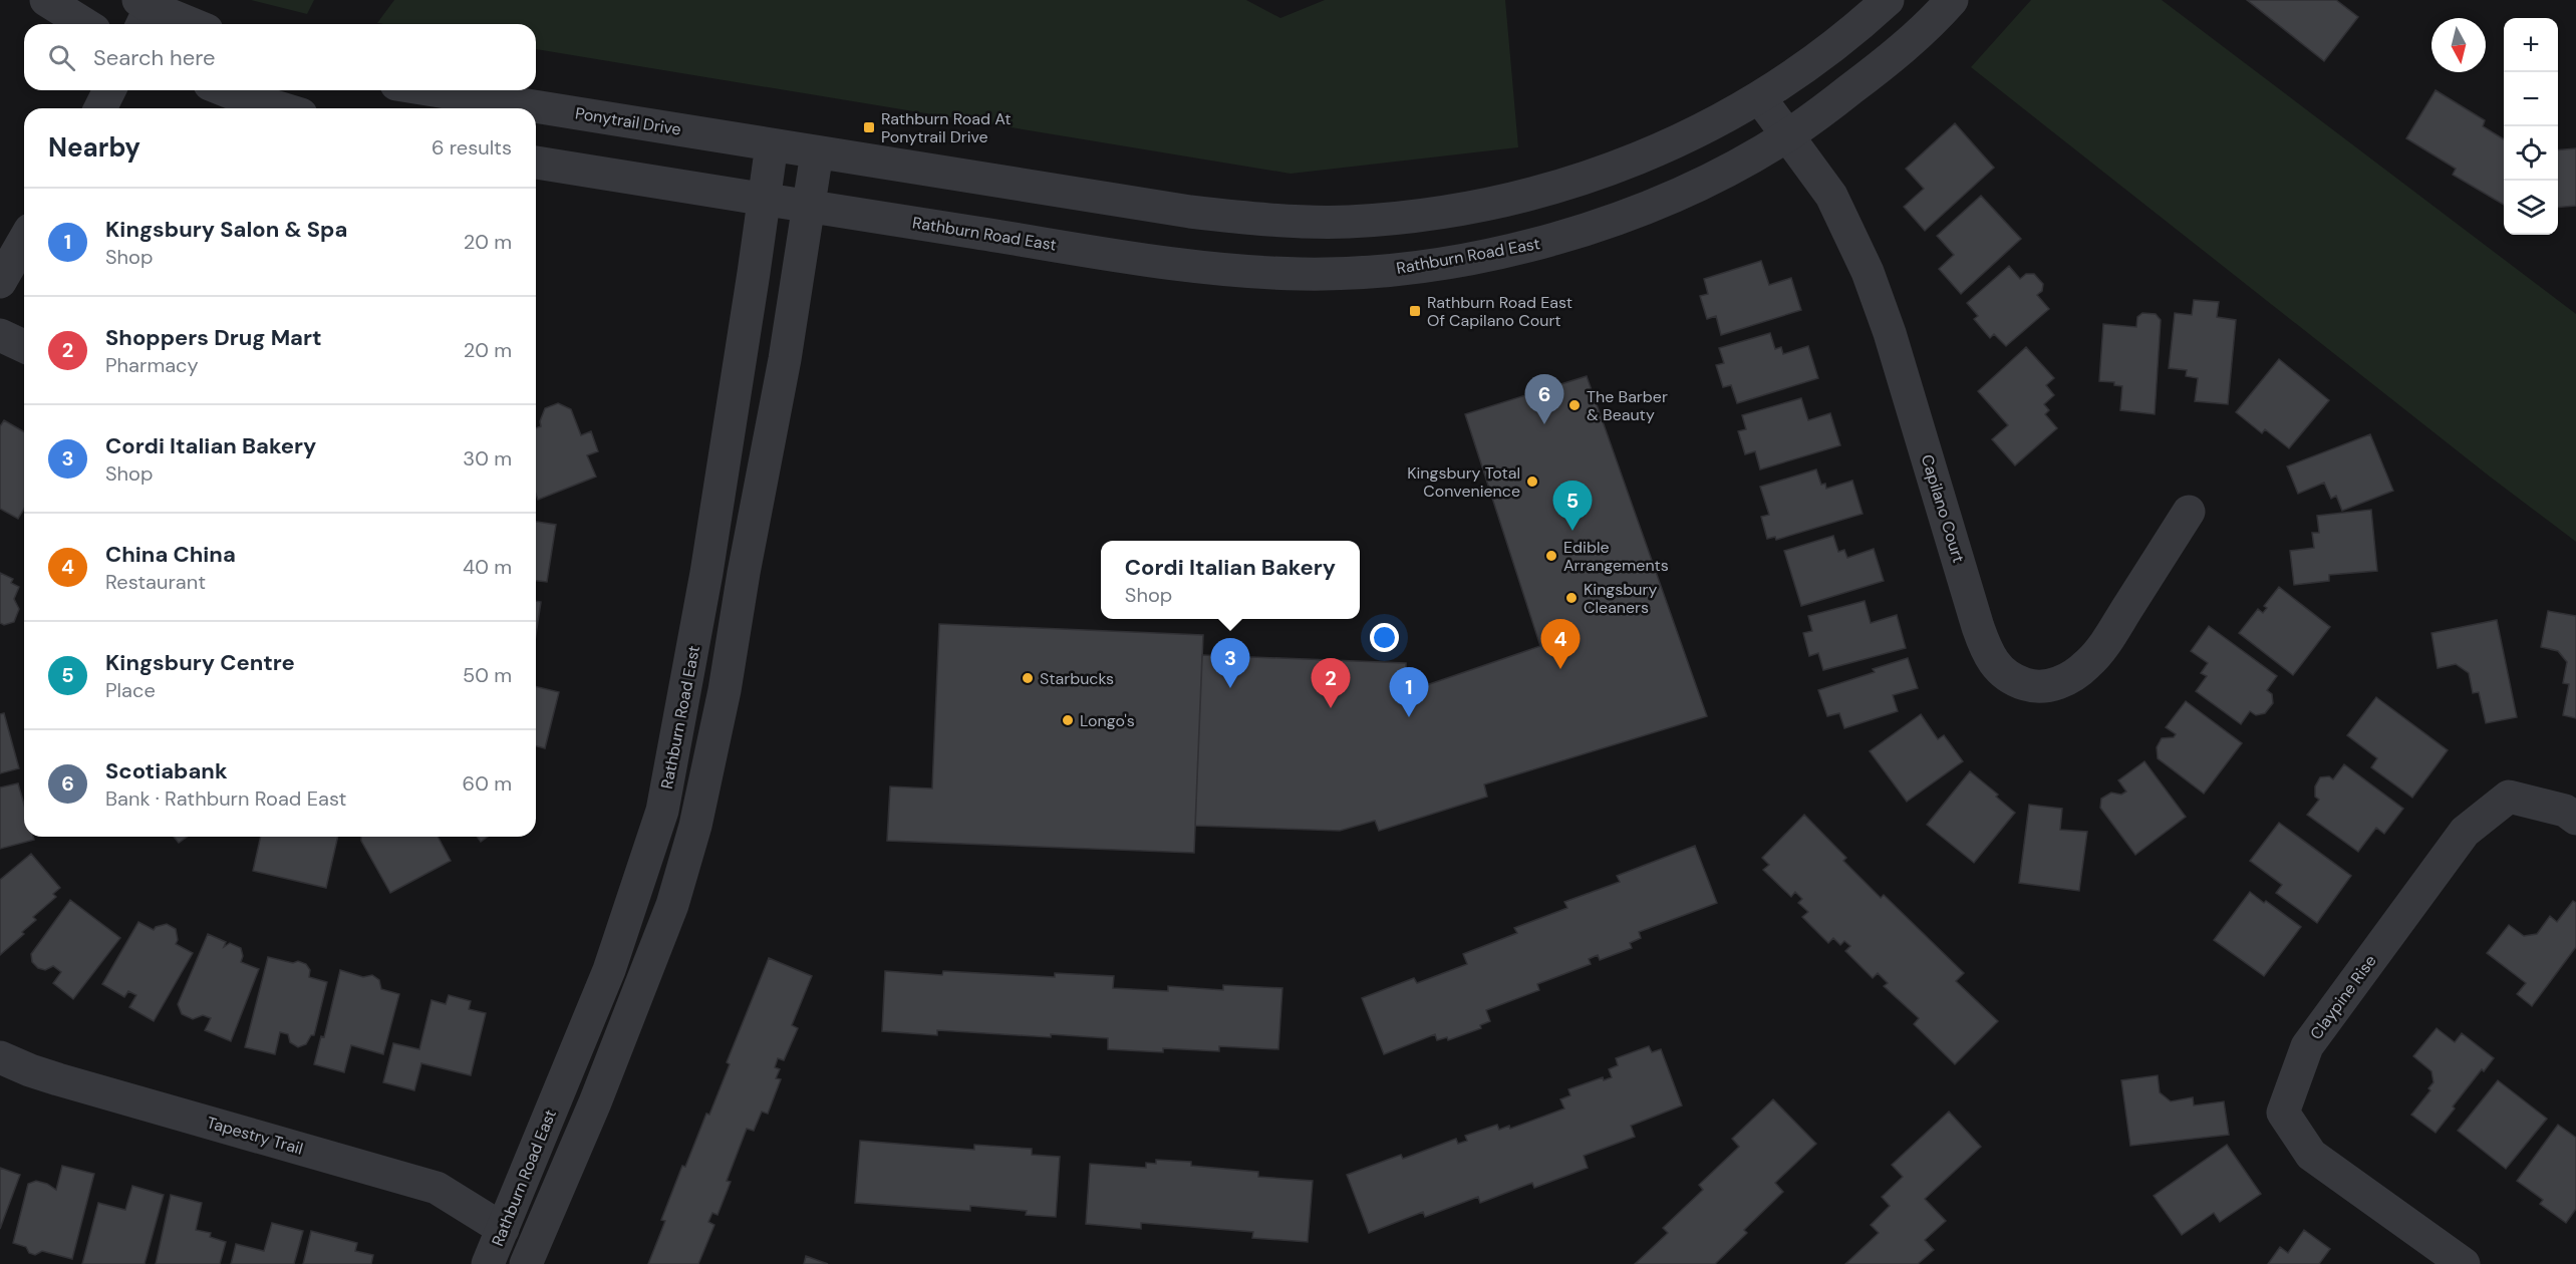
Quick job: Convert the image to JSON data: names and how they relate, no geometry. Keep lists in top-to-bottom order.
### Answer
{
  "streets": {
    "street": [
      "Ponytrail Drive",
      "Rathburn Road East",
      "Capilano Court",
      "Claypine Rise",
      "Tapestry Trail"
    ]
  },
  "crossings": [
    ["Ponytrail Drive", "Rathburn Road East"],
    ["Ponytrail Drive", "Capilano Court"],
    ["Rathburn Road East", "Capilano Court"],
    ["Rathburn Road East", "Tapestry Trail"]
  ],
  "places": {
    "transit": ["Rathburn Road At Ponytrail Drive", "Rathburn Road East Of Capilano Court"],
    "other": [
      "The Barber & Beauty",
      "Kingsbury Total Convenience",
      "Edible Arrangements",
      "Kingsbury Cleaners",
      "Starbucks",
      "Longo's"
    ]
  },
  "north": "bottom",
  "page": {
    "map_buttons": ["+", "−"],
    "search": "Search here",
    "heading": ["Nearby", "6 results"],
    "list": [
      {
        "mark": "1",
        "name": "Kingsbury Salon & Spa",
        "note": "Shop",
        "value": "20 m"
      },
      {
        "mark": "2",
        "name": "Shoppers Drug Mart",
        "note": "Pharmacy",
        "value": "20 m"
      },
      {
        "mark": "3",
        "name": "Cordi Italian Bakery",
        "note": "Shop",
        "value": "30 m"
      },
      {
        "mark": "4",
        "name": "China China",
        "note": "Restaurant",
        "value": "40 m"
      },
      {
        "mark": "5",
        "name": "Kingsbury Centre",
        "note": "Place",
        "value": "50 m"
      },
      {
        "mark": "6",
        "name": "Scotiabank",
        "note": "Bank · Rathburn Road East",
        "value": "60 m"
      }
    ],
    "pins": [
      "6",
      "5",
      "4",
      "3",
      "2",
      "1"
    ],
    "popup": ["Cordi Italian Bakery", "Shop"]
  }
}
